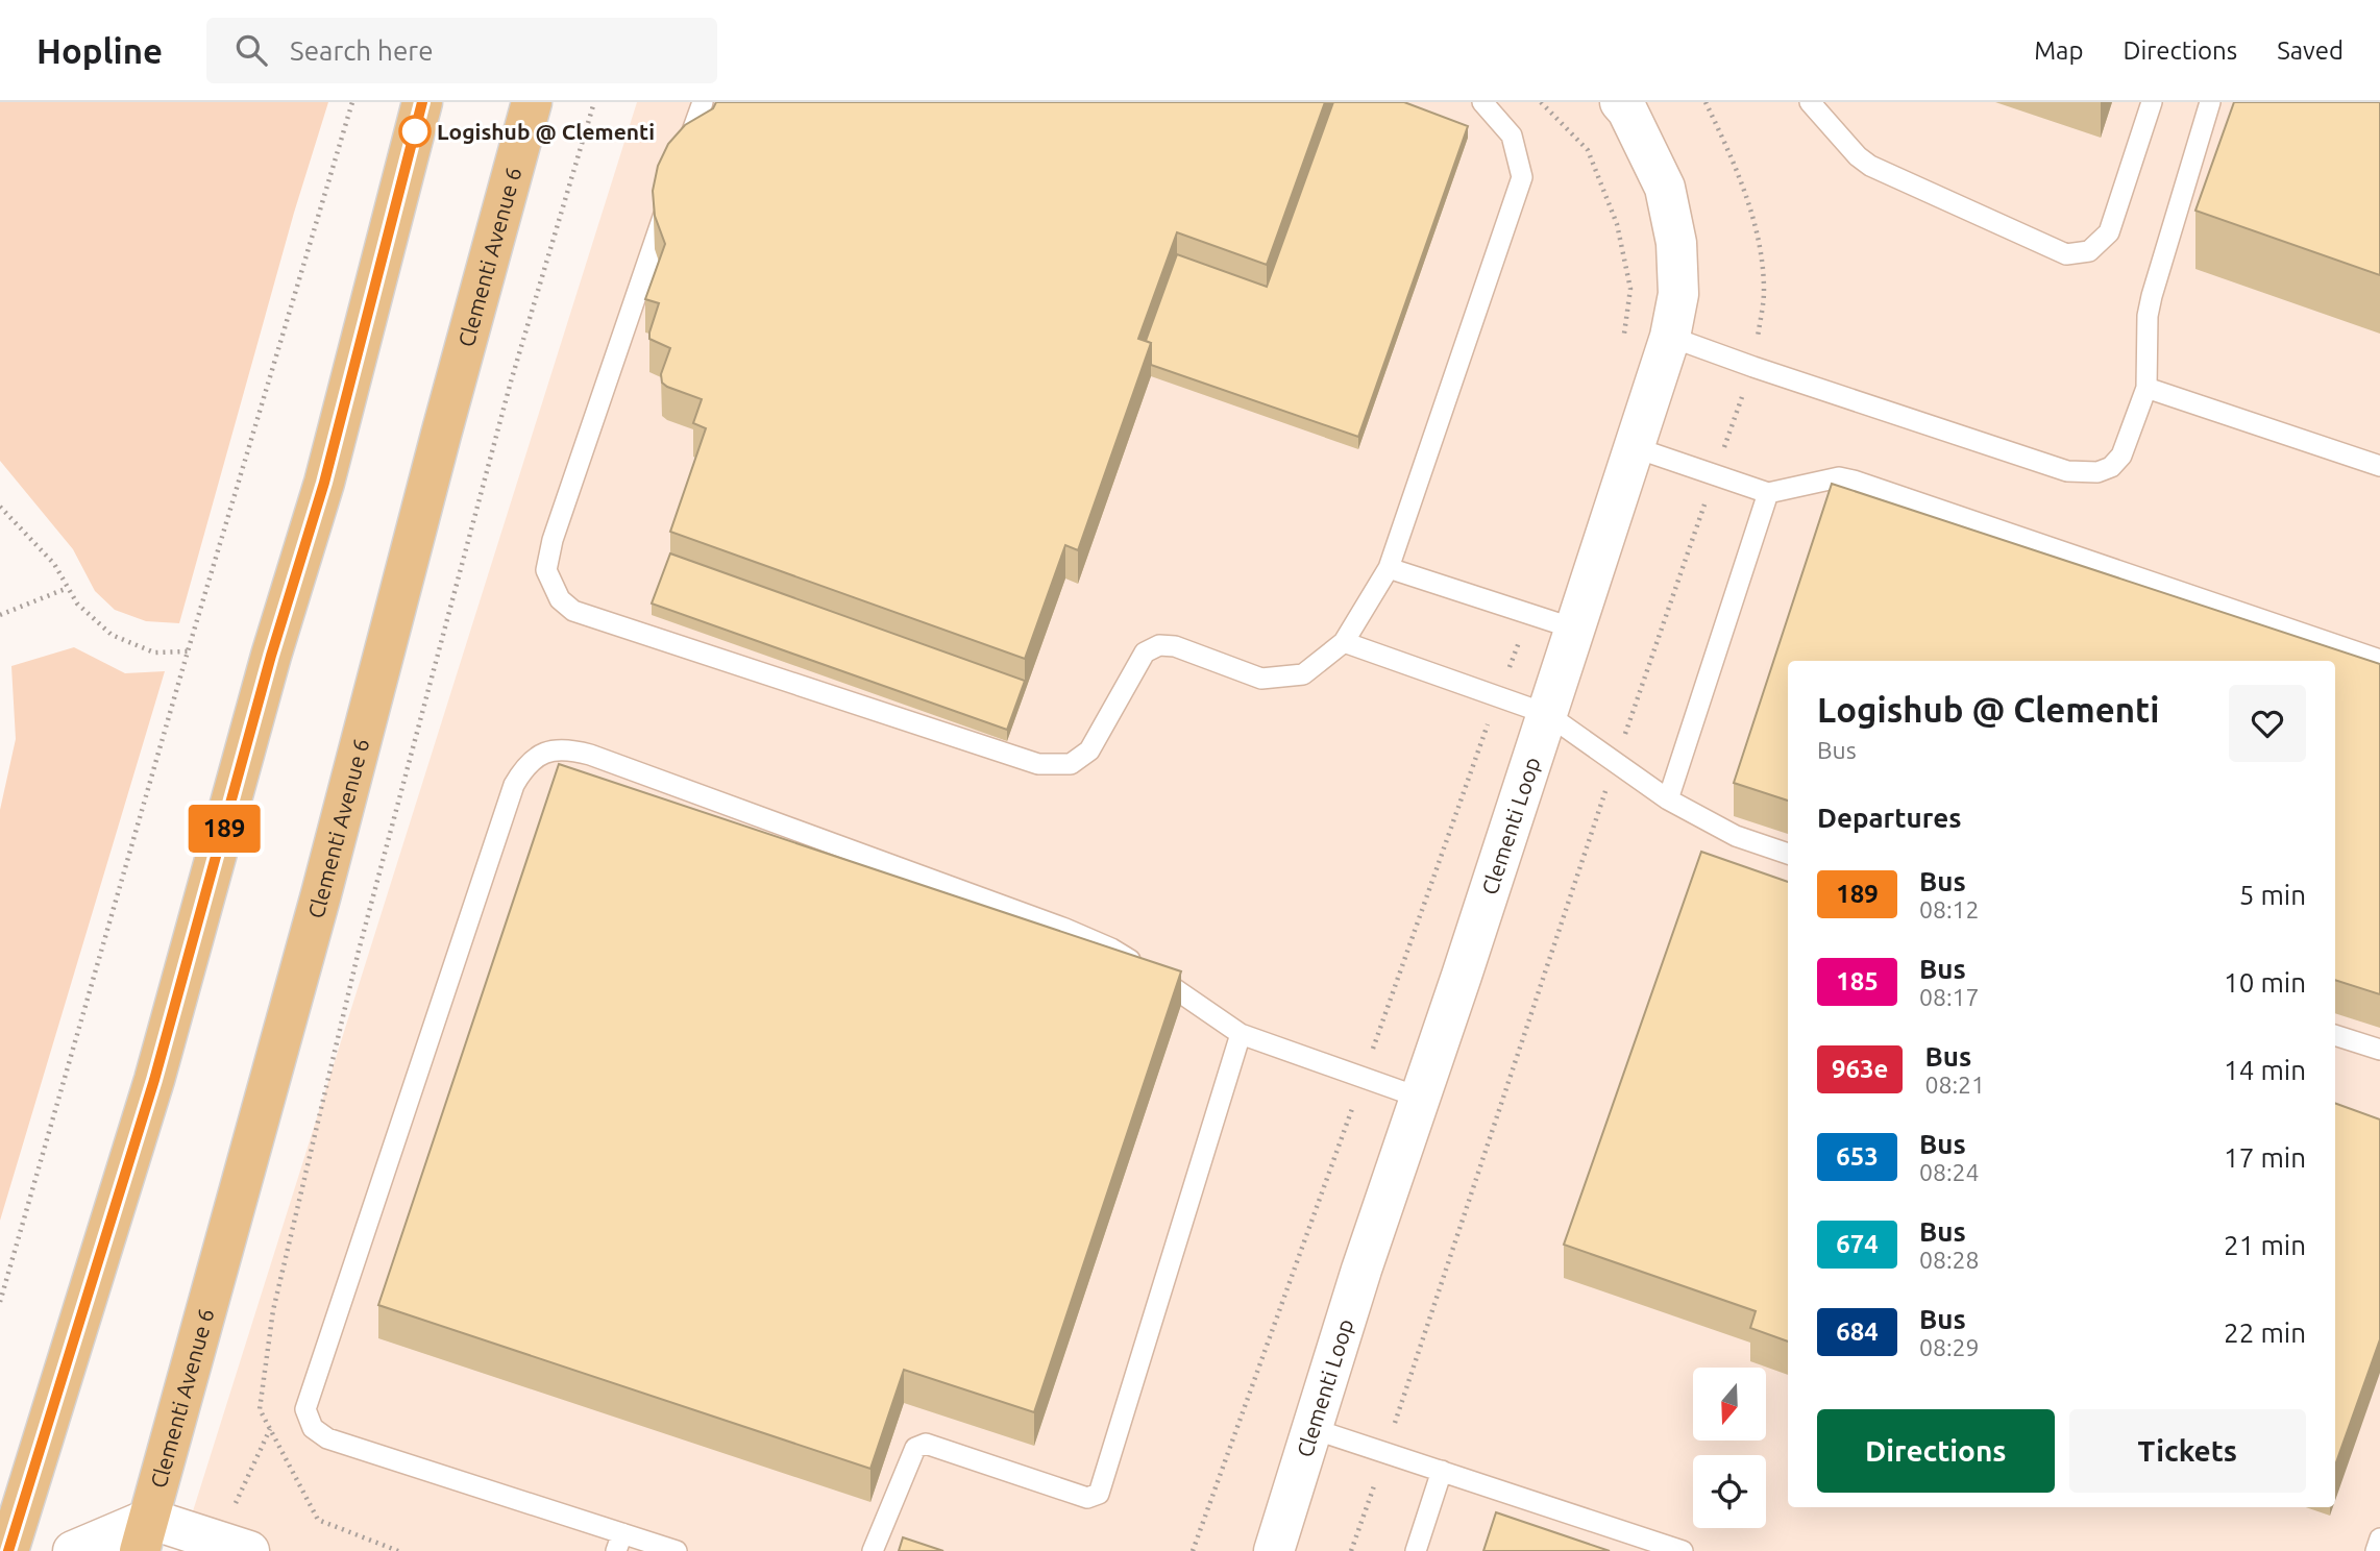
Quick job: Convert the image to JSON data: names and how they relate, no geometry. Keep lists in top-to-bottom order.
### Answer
{
  "streets": {
    "main road": ["Clementi Avenue 6"],
    "street": ["Clementi Loop"]
  },
  "places": ["Logishub @ Clementi"],
  "lines": ["bus line 189"],
  "north": "bottom",
  "page": {
    "header": "Hopline",
    "search": "Search here",
    "nav": ["Map", "Directions", "Saved"],
    "on_map": "189",
    "heading": [
      ["Logishub @ Clementi", "Bus"],
      "Departures"
    ],
    "list": [
      {
        "mark": "189",
        "name": "Bus",
        "note": "08:12",
        "value": "5 min"
      },
      {
        "mark": "185",
        "name": "Bus",
        "note": "08:17",
        "value": "10 min"
      },
      {
        "mark": "963e",
        "name": "Bus",
        "note": "08:21",
        "value": "14 min"
      },
      {
        "mark": "653",
        "name": "Bus",
        "note": "08:24",
        "value": "17 min"
      },
      {
        "mark": "674",
        "name": "Bus",
        "note": "08:28",
        "value": "21 min"
      },
      {
        "mark": "684",
        "name": "Bus",
        "note": "08:29",
        "value": "22 min"
      }
    ],
    "buttons": ["Directions", "Tickets"]
  }
}
